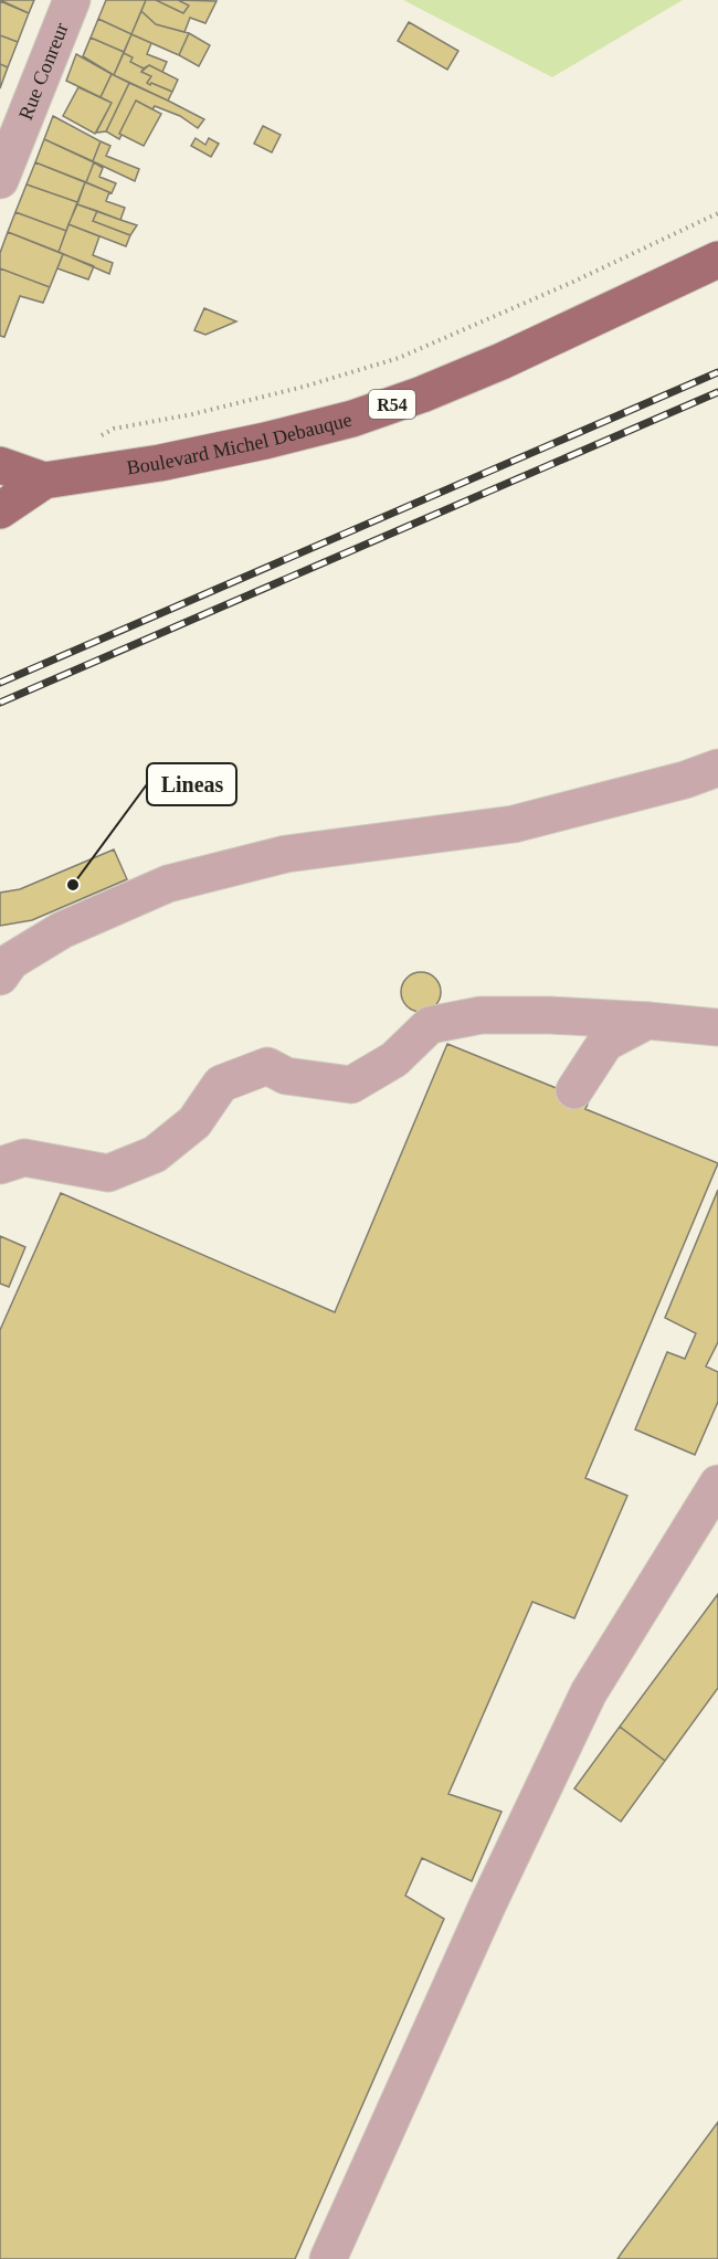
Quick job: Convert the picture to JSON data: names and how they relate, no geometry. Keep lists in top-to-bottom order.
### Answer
{
  "streets": {
    "main road": ["R54", "Boulevard Michel Debauque"],
    "street": ["Rue Conreur"]
  },
  "places": ["Lineas"]
}
